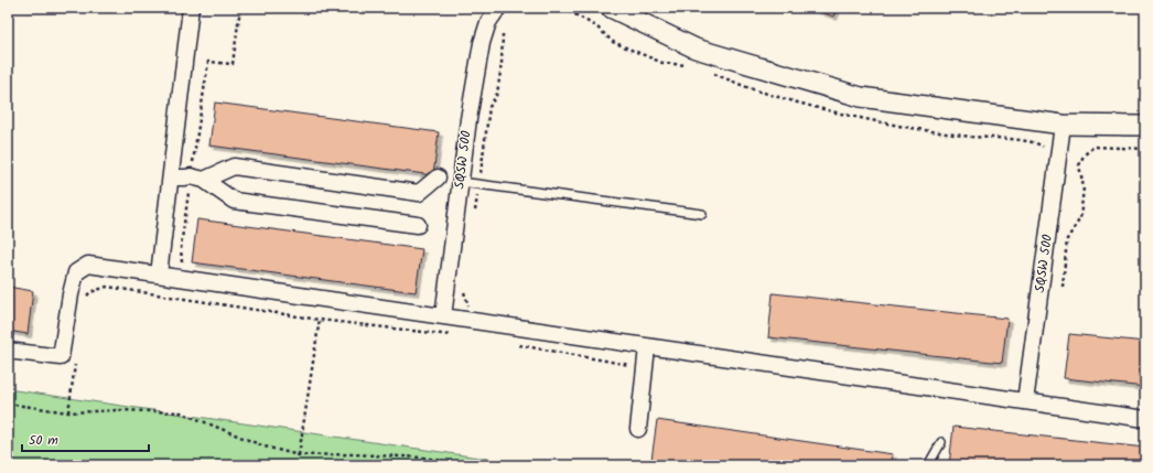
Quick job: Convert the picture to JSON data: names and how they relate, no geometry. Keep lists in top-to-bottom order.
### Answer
{
  "streets": {
    "street": ["SQSW 500"]
  },
  "scale_bar": "50 m"
}
